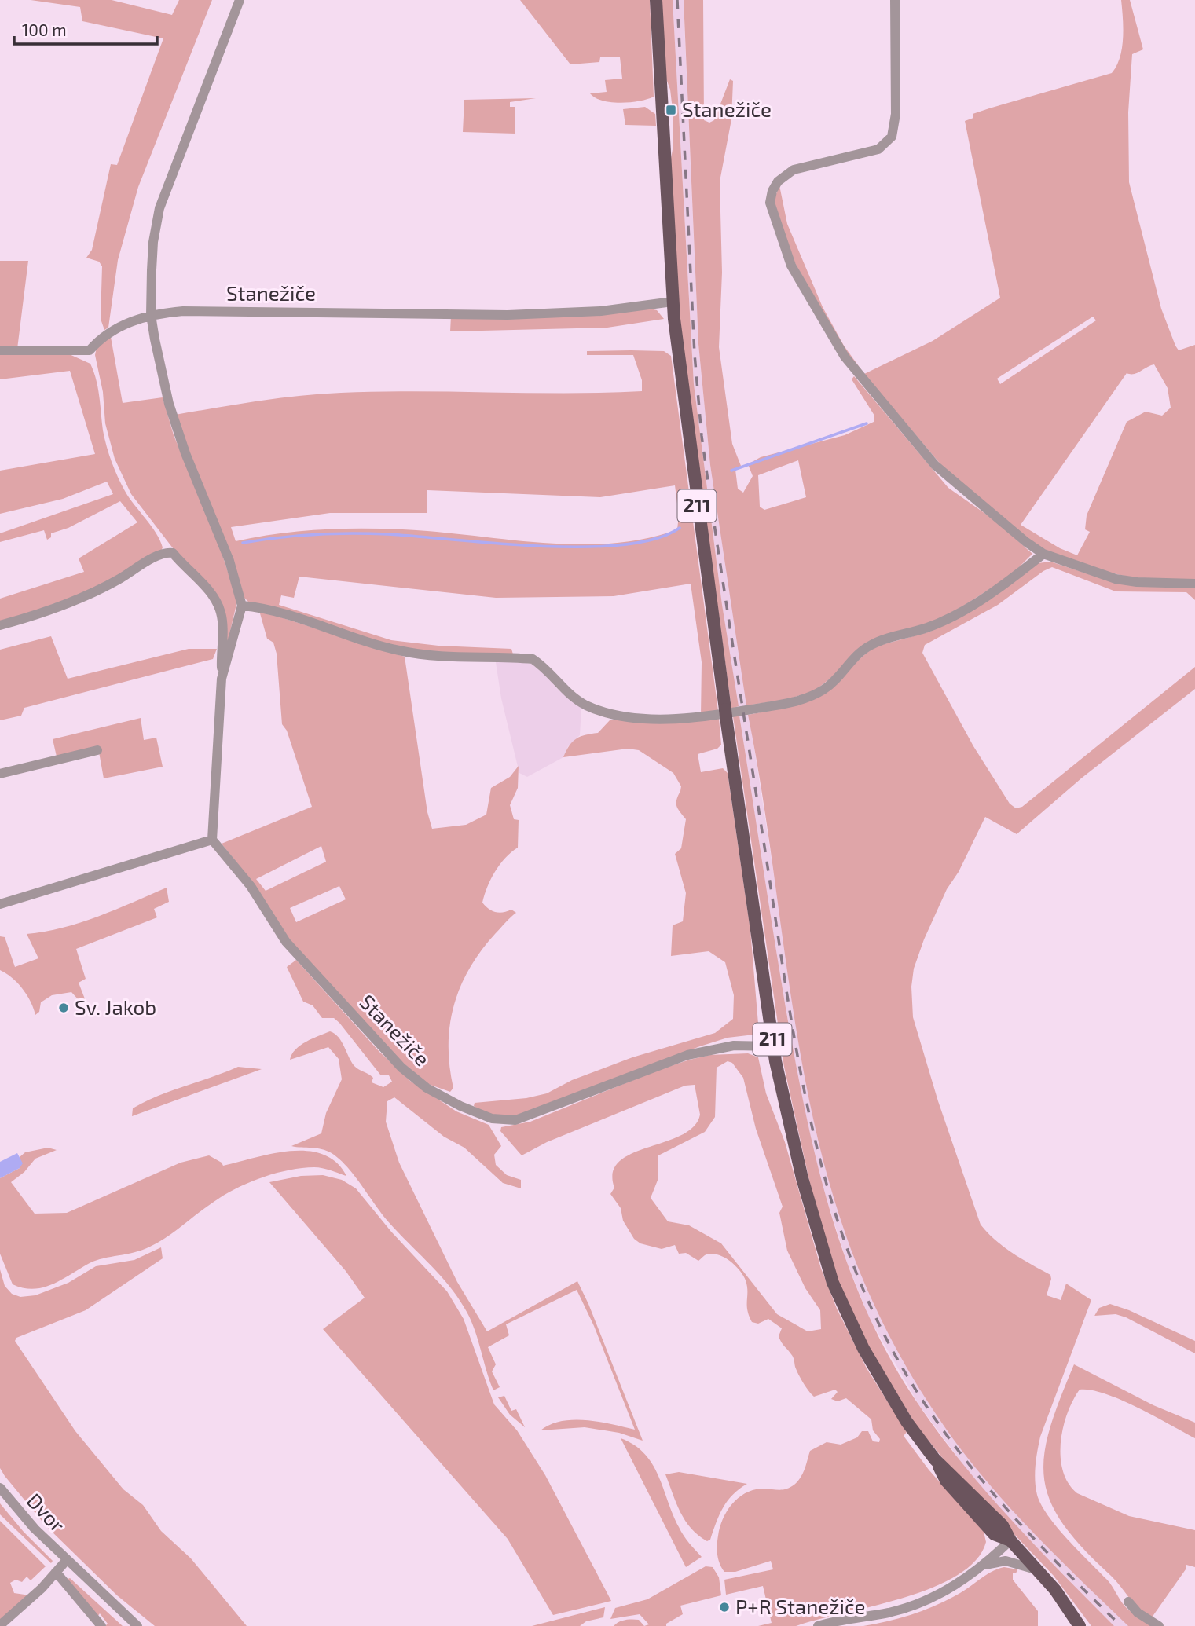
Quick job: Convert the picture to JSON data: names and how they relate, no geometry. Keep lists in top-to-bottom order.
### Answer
{
  "streets": {
    "main road": ["211"],
    "street": ["Stanežiče", "Dvor"]
  },
  "crossings": [
    ["Stanežiče", "211"]
  ],
  "places": {
    "transit": ["Stanežiče"],
    "other": ["Sv. Jakob", "P+R Stanežiče"]
  },
  "scale_bar": "100 m"
}
